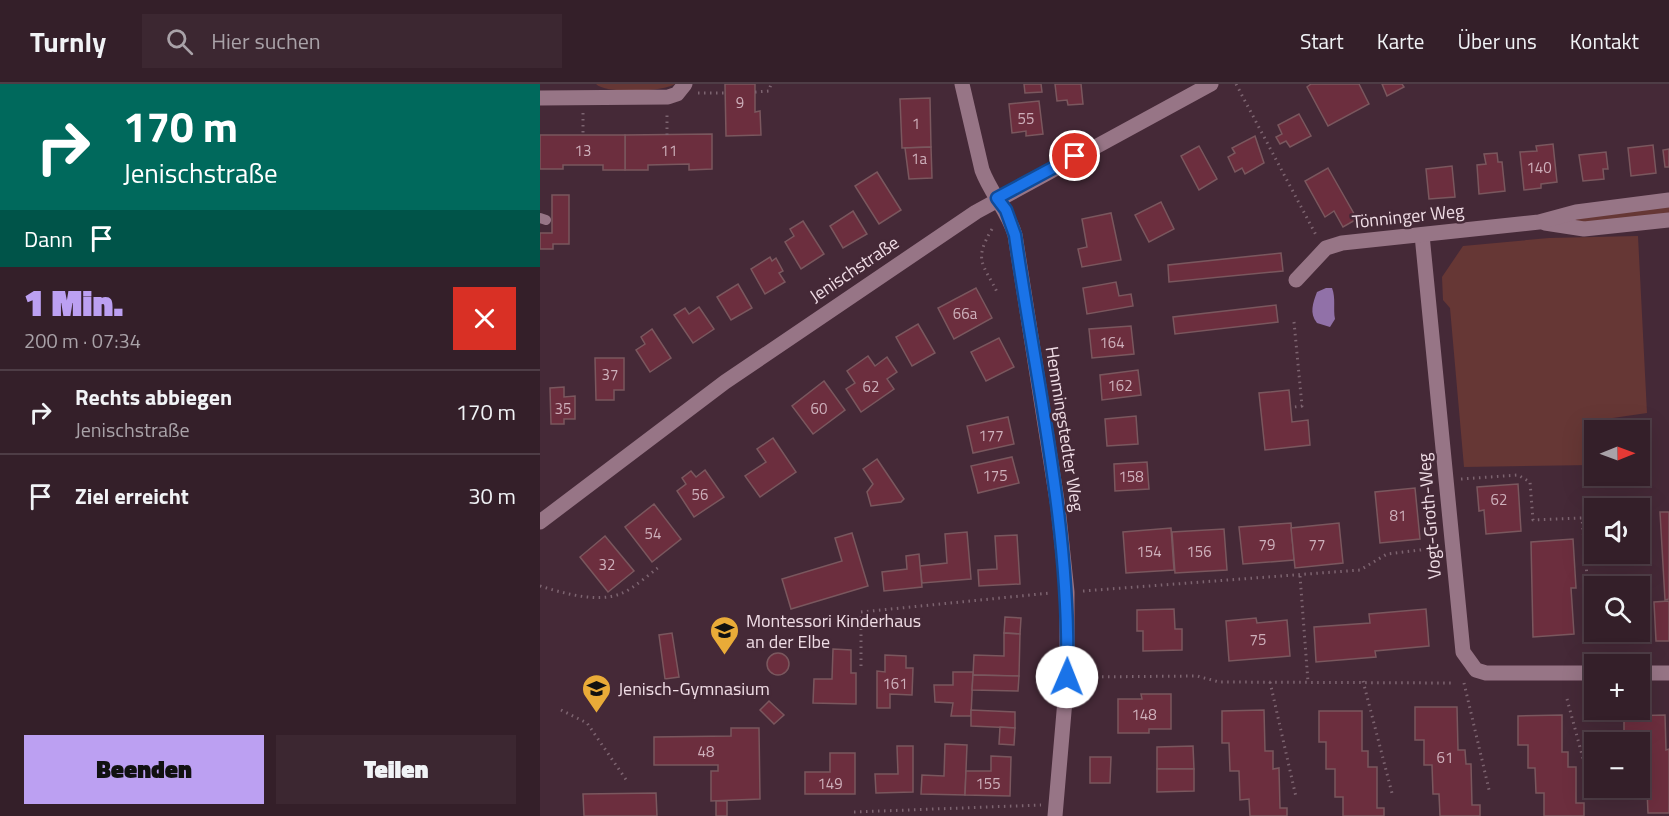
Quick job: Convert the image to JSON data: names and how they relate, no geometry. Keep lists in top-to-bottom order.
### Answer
{
  "streets": {
    "street": [
      "Tönninger Weg",
      "Jenischstraße",
      "Hemmingstedter Weg",
      "Vogt-Groth-Weg"
    ]
  },
  "crossings": [
    ["Tönninger Weg", "Vogt-Groth-Weg"],
    ["Jenischstraße", "Hemmingstedter Weg"]
  ],
  "places": {
    "school or university": ["Montessori Kinderhaus an der Elbe", "Jenisch-Gymnasium"]
  },
  "house_numbers": [
    "9",
    "55",
    "1",
    "13",
    "11",
    "1a",
    "140",
    "66a",
    "164",
    "37",
    "162",
    "62",
    "35",
    "60",
    "177",
    "175",
    "158",
    "56",
    "62",
    "81",
    "54",
    "79",
    "77",
    "154",
    "156",
    "32",
    "75",
    "161",
    "148",
    "48",
    "61",
    "149",
    "155"
  ],
  "north": "right",
  "page": {
    "header": "Turnly",
    "search": "Hier suchen",
    "nav": [
      "Start",
      "Karte",
      "Über uns",
      "Kontakt"
    ],
    "turn": ["170 m", "Jenischstraße"],
    "then": "Dann",
    "heading": ["1 Min.", "200 m · 07:34"],
    "list": [
      {
        "name": "Rechts abbiegen",
        "note": "Jenischstraße",
        "value": "170 m"
      },
      {
        "name": "Ziel erreicht",
        "value": "30 m"
      }
    ],
    "map_buttons": ["+", "−"],
    "buttons": ["Beenden", "Teilen"]
  }
}
